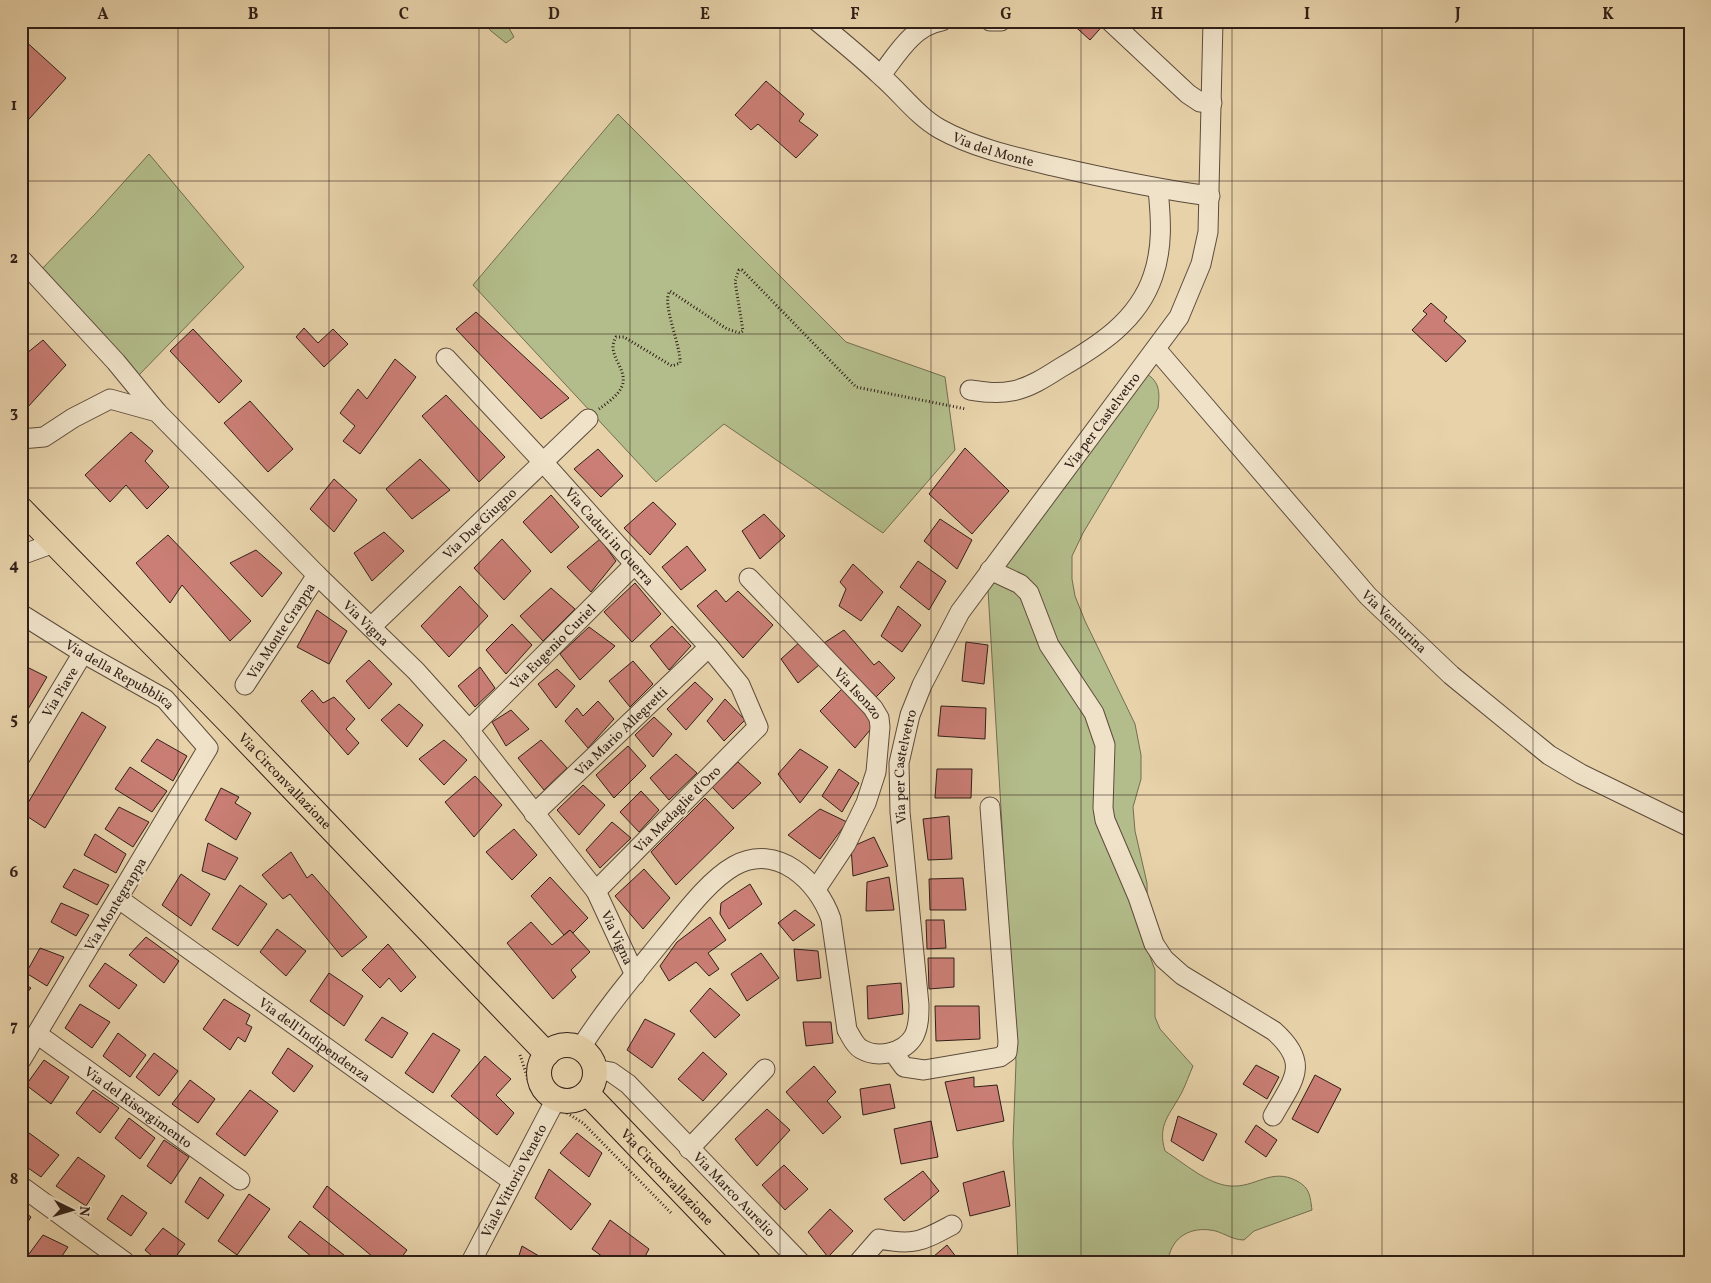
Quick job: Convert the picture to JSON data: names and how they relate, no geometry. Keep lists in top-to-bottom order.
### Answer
{
  "streets": {
    "main road": ["Via Circonvallazione"],
    "street": [
      "Via del Monte",
      "Via per Castelvetro",
      "Via Due Giugno",
      "Via Caduti in Guerra",
      "Via Venturina",
      "Via Vigna",
      "Via Monte Grappa",
      "Via Eugenio Curiel",
      "Via della Repubblica",
      "Via Piave",
      "Via Isonzo",
      "Via Mario Allegretti",
      "Via Medaglie d'Oro",
      "Via Montegrappa",
      "Via dell'Indipendenza",
      "Via del Risorgimento",
      "Viale Vittorio Veneto",
      "Via Marco Aurelio"
    ]
  },
  "crossings": [
    ["Via del Monte", "Via per Castelvetro"],
    ["Via per Castelvetro", "Via Venturina"],
    ["Via Due Giugno", "Via Caduti in Guerra"],
    ["Via Due Giugno", "Via Vigna"],
    ["Via Caduti in Guerra", "Via Eugenio Curiel"],
    ["Via Caduti in Guerra", "Via Mario Allegretti"],
    ["Via Caduti in Guerra", "Via Medaglie d'Oro"],
    ["Via Vigna", "Via Monte Grappa"],
    ["Via Vigna", "Via Eugenio Curiel"],
    ["Via Vigna", "Via Mario Allegretti"],
    ["Via Vigna", "Via Medaglie d'Oro"],
    ["Via della Repubblica", "Via Piave"],
    ["Via della Repubblica", "Via Montegrappa"],
    ["Via Circonvallazione", "Viale Vittorio Veneto"],
    ["Via Circonvallazione", "Via Marco Aurelio"],
    ["Via Montegrappa", "Via dell'Indipendenza"],
    ["Via Montegrappa", "Via del Risorgimento"],
    ["Via dell'Indipendenza", "Viale Vittorio Veneto"],
    ["Viale Vittorio Veneto", "Via Marco Aurelio"]
  ],
  "north": "right",
  "grid": {
    "columns": [
      "A",
      "B",
      "C",
      "D",
      "E",
      "F",
      "G",
      "H",
      "I",
      "J",
      "K"
    ],
    "rows": [
      "1",
      "2",
      "3",
      "4",
      "5",
      "6",
      "7",
      "8"
    ]
  }
}
